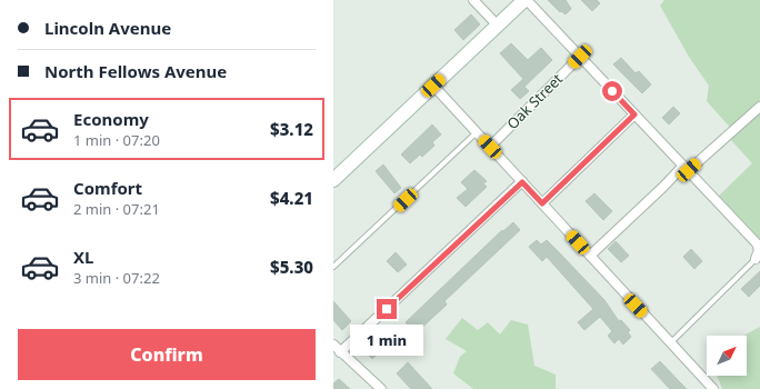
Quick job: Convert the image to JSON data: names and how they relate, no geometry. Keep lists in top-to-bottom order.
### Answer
{
  "streets": {
    "street": ["Oak Street"]
  },
  "north": "top right",
  "page": {
    "banner": ["Lincoln Avenue", "North Fellows Avenue"],
    "list": [
      {
        "name": "Economy",
        "note": "1 min · 07:20",
        "value": "$3.12"
      },
      {
        "name": "Comfort",
        "note": "2 min · 07:21",
        "value": "$4.21"
      },
      {
        "name": "XL",
        "note": "3 min · 07:22",
        "value": "$5.30"
      }
    ],
    "buttons": "Confirm",
    "bubble": "1 min"
  }
}
